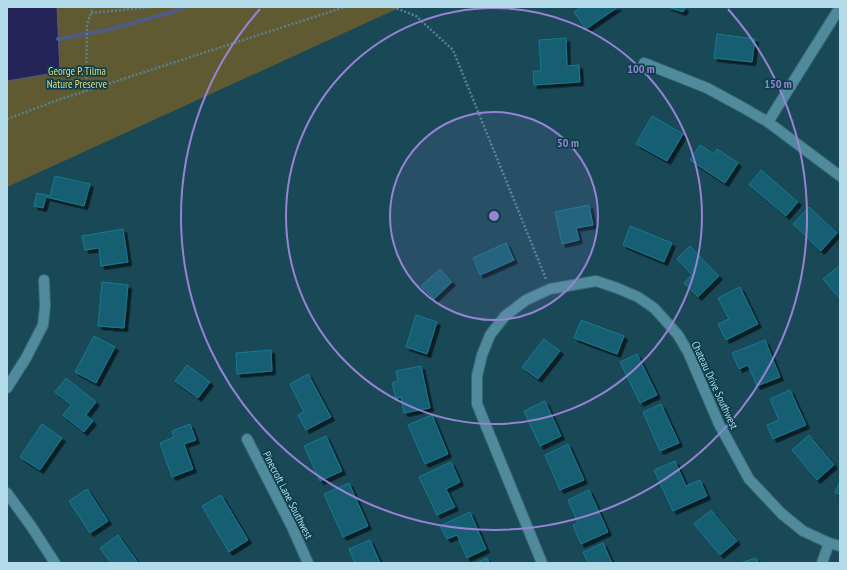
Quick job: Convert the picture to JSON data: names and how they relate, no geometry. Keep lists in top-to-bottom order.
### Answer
{
  "streets": {
    "street": ["Chateau Drive Southwest", "Pinecroft Lane Southwest"]
  },
  "parks": ["George P. Tilma Nature Preserve"],
  "rings": ["100 m", "150 m", "50 m"]
}
